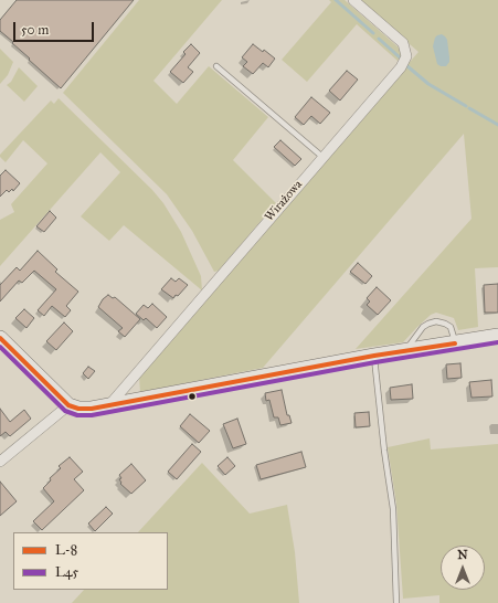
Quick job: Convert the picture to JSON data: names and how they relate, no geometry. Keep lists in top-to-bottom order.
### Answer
{
  "streets": {
    "street": ["Wirażowa"]
  },
  "lines": ["transit line L-8", "transit line L45"],
  "legend": ["L-8", "L45"],
  "scale_bar": "50 m",
  "north": "top"
}
